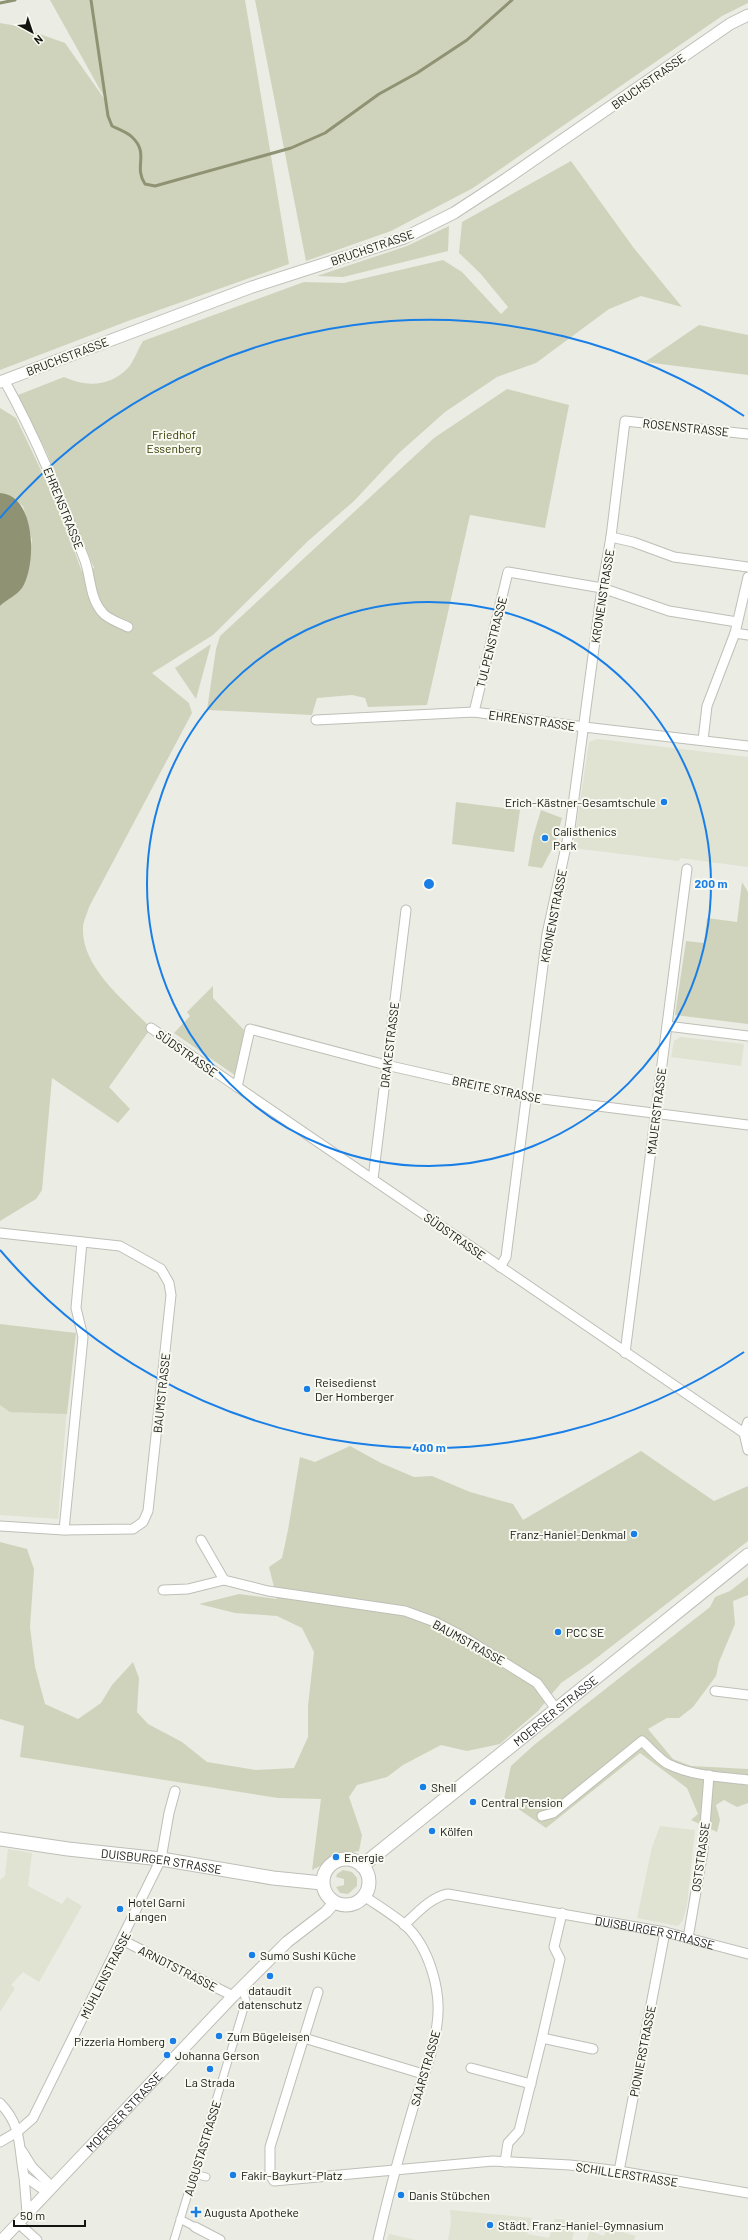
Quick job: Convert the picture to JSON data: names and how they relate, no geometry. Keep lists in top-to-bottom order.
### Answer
{
  "streets": {
    "main road": ["MOERSER STRASSE", "DUISBURGER STRASSE"],
    "street": [
      "BRUCHSTRASSE",
      "ROSENSTRASSE",
      "EHRENSTRASSE",
      "KRONENSTRASSE",
      "TULPENSTRASSE",
      "DRAKESTRASSE",
      "SÜDSTRASSE",
      "BREITE STRASSE",
      "MAUERSTRASSE",
      "BAUMSTRASSE",
      "OSTSTRASSE",
      "ARNDTSTRASSE",
      "MÜHLENSTRASSE",
      "PIONIERSTRASSE",
      "SAARSTRASSE",
      "AUGUSTASTRASSE",
      "SCHILLERSTRASSE"
    ]
  },
  "crossings": [
    ["BRUCHSTRASSE", "EHRENSTRASSE"],
    ["ROSENSTRASSE", "KRONENSTRASSE"],
    ["EHRENSTRASSE", "KRONENSTRASSE"],
    ["EHRENSTRASSE", "TULPENSTRASSE"],
    ["KRONENSTRASSE", "TULPENSTRASSE"],
    ["KRONENSTRASSE", "SÜDSTRASSE"],
    ["KRONENSTRASSE", "BREITE STRASSE"],
    ["DRAKESTRASSE", "SÜDSTRASSE"],
    ["DRAKESTRASSE", "BREITE STRASSE"],
    ["SÜDSTRASSE", "BREITE STRASSE"],
    ["SÜDSTRASSE", "MAUERSTRASSE"],
    ["BREITE STRASSE", "MAUERSTRASSE"],
    ["BAUMSTRASSE", "MOERSER STRASSE"],
    ["MOERSER STRASSE", "DUISBURGER STRASSE"],
    ["MOERSER STRASSE", "ARNDTSTRASSE"],
    ["MOERSER STRASSE", "SAARSTRASSE"],
    ["MOERSER STRASSE", "AUGUSTASTRASSE"],
    ["OSTSTRASSE", "DUISBURGER STRASSE"],
    ["DUISBURGER STRASSE", "MÜHLENSTRASSE"],
    ["DUISBURGER STRASSE", "PIONIERSTRASSE"],
    ["DUISBURGER STRASSE", "SAARSTRASSE"],
    ["ARNDTSTRASSE", "MÜHLENSTRASSE"],
    ["PIONIERSTRASSE", "SCHILLERSTRASSE"],
    ["SAARSTRASSE", "SCHILLERSTRASSE"]
  ],
  "parks": ["Friedhof Essenberg"],
  "places": {
    "other": [
      "Erich-Kästner-Gesamtschule",
      "Calisthenics Park",
      "Reisedienst Der Homberger",
      "Franz-Haniel-Denkmal",
      "PCC SE",
      "Shell",
      "Central Pension",
      "Kölfen",
      "Energie",
      "Hotel Garni Langen",
      "Sumo Sushi Küche",
      "dataudit datenschutz",
      "Zum Bügeleisen",
      "Pizzeria Homberg",
      "Johanna Gerson",
      "La Strada",
      "Fakir-Baykurt-Platz",
      "Danis Stübchen",
      "Städt. Franz-Haniel-Gymnasium"
    ],
    "health": ["Augusta Apotheke"]
  },
  "scale_bar": "50 m",
  "north": "bottom right",
  "rings": ["200 m", "400 m"]
}
